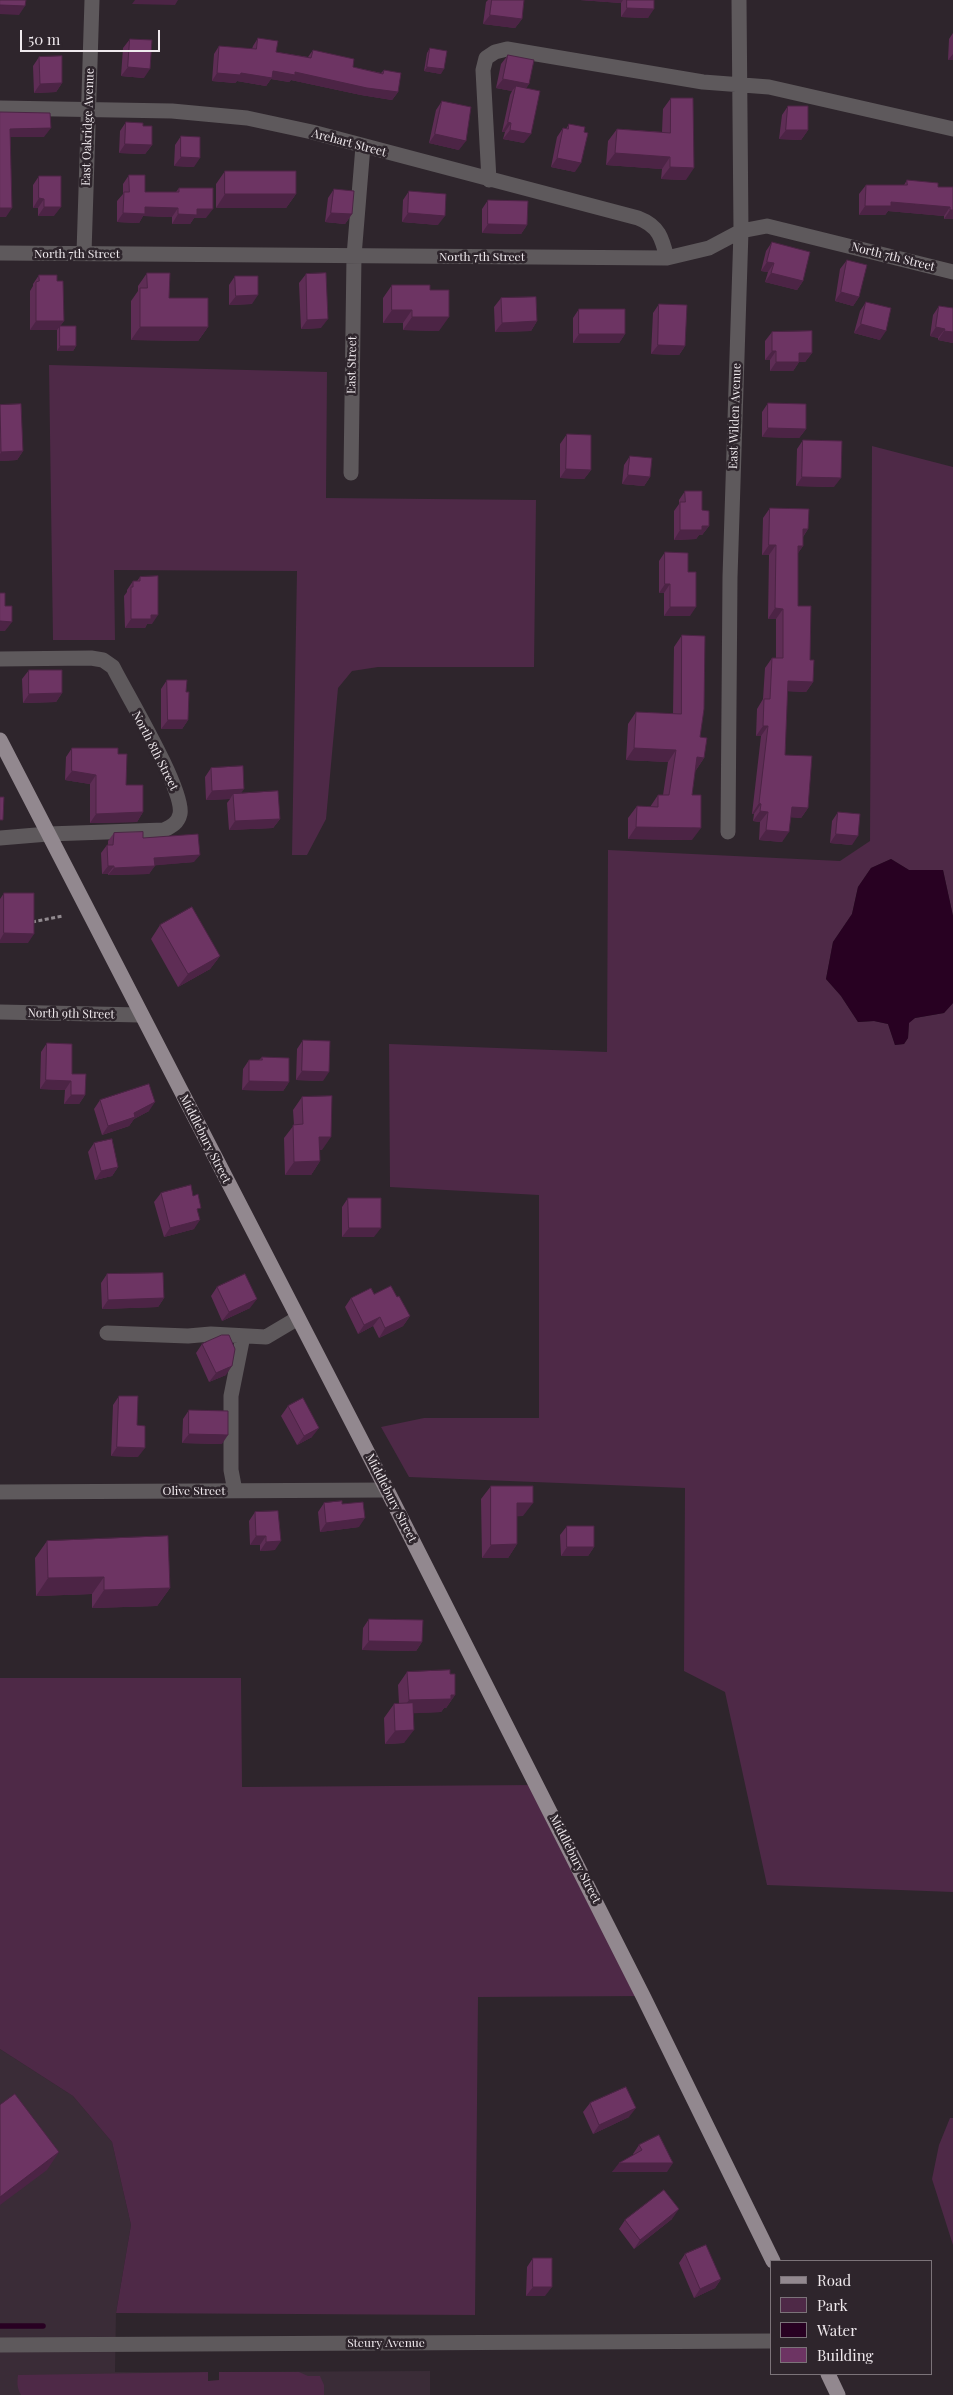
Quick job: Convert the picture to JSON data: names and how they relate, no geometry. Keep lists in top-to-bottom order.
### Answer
{
  "streets": {
    "main road": ["Middlebury Street"],
    "street": [
      "East Oakridge Avenue",
      "Arehart Street",
      "North 7th Street",
      "East Street",
      "East Wilden Avenue",
      "North 8th Street",
      "North 9th Street",
      "Olive Street",
      "Steury Avenue"
    ]
  },
  "crossings": [
    ["East Oakridge Avenue", "Arehart Street"],
    ["East Oakridge Avenue", "North 7th Street"],
    ["Arehart Street", "North 7th Street"],
    ["Arehart Street", "East Street"],
    ["North 7th Street", "East Street"],
    ["North 7th Street", "East Wilden Avenue"],
    ["North 8th Street", "Middlebury Street"],
    ["North 9th Street", "Middlebury Street"],
    ["Middlebury Street", "Olive Street"]
  ],
  "legend": [
    "Road",
    "Park",
    "Water",
    "Building"
  ],
  "scale_bar": "50 m"
}
